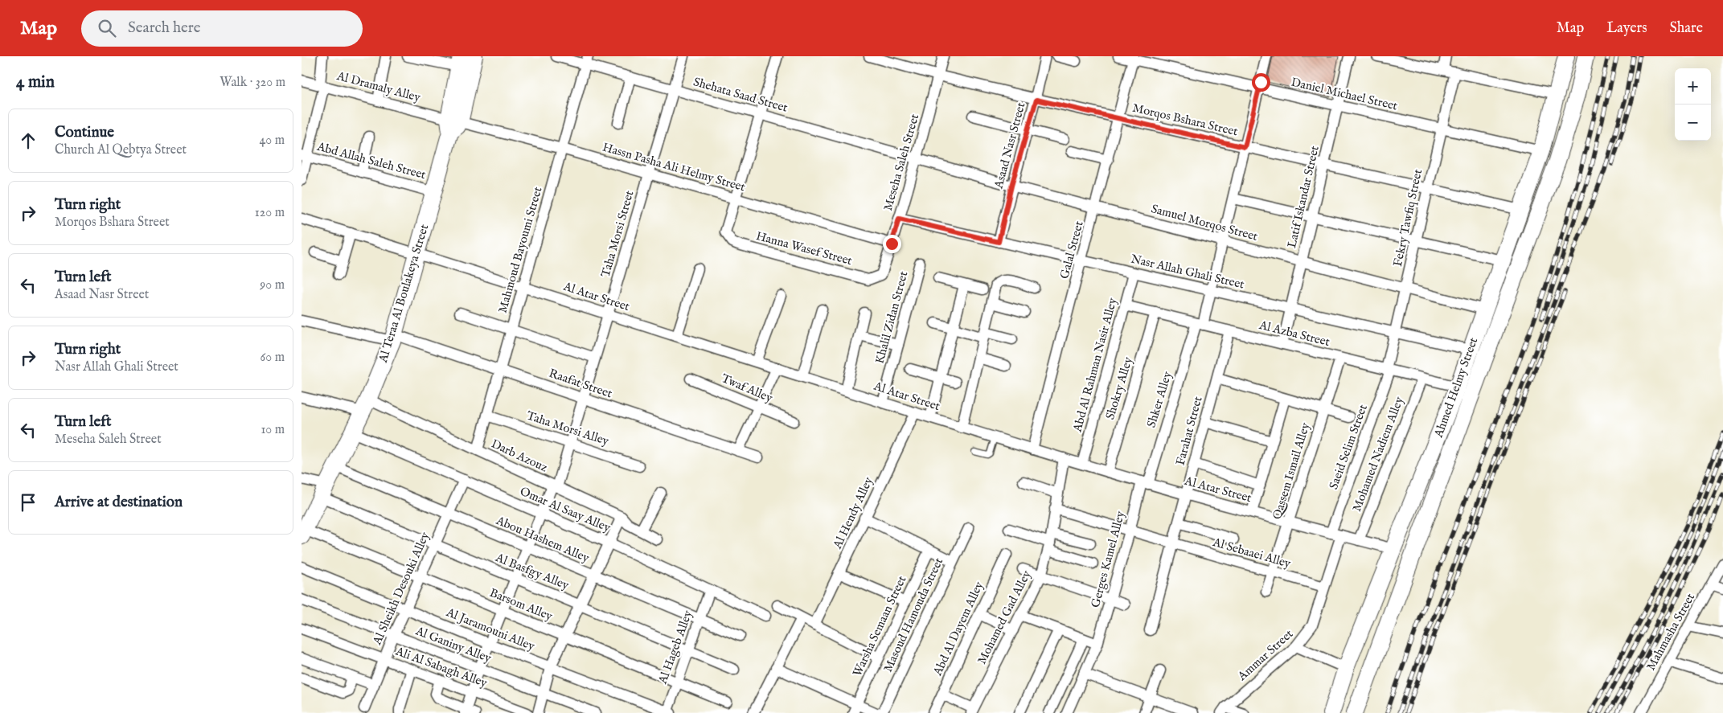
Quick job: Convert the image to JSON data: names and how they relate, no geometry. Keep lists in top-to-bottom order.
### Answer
{
  "streets": {
    "main road": ["Al Teraa Al Boulakeya Street", "Ahmed Helmy Street"],
    "street": [
      "Al Dramaly Alley",
      "Daniel Michael Street",
      "Shehata Saad Street",
      "Morqos Bshara Street",
      "Asaad Nasr Street",
      "Abd Allah Saleh Street",
      "Meseha Saleh Street",
      "Hassn Pasha Ali Helmy Street",
      "Latif Iskandar Street",
      "Fekry Tawfiq Street",
      "Samuel Morqos Street",
      "Taha Morsi Street",
      "Hanna Wasef Street",
      "Mahmoud Bayoumi Street",
      "Galal Street",
      "Nasr Allah Ghali Street",
      "Al Atar Street",
      "Khalil Zidan Street",
      "Al Azba Street",
      "Abd Al Rahman Nasir Alley",
      "Raafat Street",
      "Twaf Alley",
      "Shokry Alley",
      "Shker Alley",
      "Taha Morsi Alley",
      "Farahat Street",
      "Saeid Selim Street",
      "Mohamed Nadiem Alley",
      "Darb Azouz",
      "Qassem Ismail Alley",
      "Omar Al Saay Alley",
      "Al Hendy Alley",
      "Abou Hashem Alley",
      "Al Sebaaei Alley",
      "Gerges Kamel Alley",
      "Al Basfgy Alley",
      "Al Sheikh Desouki Alley",
      "Barsom Alley",
      "Masoud Hamouda Street",
      "Mohamed Gad Alley",
      "Warsha Semaan Street",
      "Abd Al Dayem Alley",
      "Al Jaramouni Alley",
      "Mahmasha Street",
      "Al Ganiny Alley",
      "Al Hageb Alley",
      "Ammar Street",
      "Ali Al Sabagh Alley"
    ]
  },
  "crossings": [
    ["Al Dramaly Alley", "Hassn Pasha Ali Helmy Street"],
    ["Al Dramaly Alley", "Al Teraa Al Boulakeya Street"],
    ["Daniel Michael Street", "Latif Iskandar Street"],
    ["Daniel Michael Street", "Fekry Tawfiq Street"],
    ["Daniel Michael Street", "Galal Street"],
    ["Daniel Michael Street", "Ahmed Helmy Street"],
    ["Daniel Michael Street", "Shker Alley"],
    ["Shehata Saad Street", "Meseha Saleh Street"],
    ["Shehata Saad Street", "Samuel Morqos Street"],
    ["Shehata Saad Street", "Taha Morsi Street"],
    ["Shehata Saad Street", "Mahmoud Bayoumi Street"],
    ["Morqos Bshara Street", "Asaad Nasr Street"],
    ["Morqos Bshara Street", "Meseha Saleh Street"],
    ["Morqos Bshara Street", "Latif Iskandar Street"],
    ["Morqos Bshara Street", "Fekry Tawfiq Street"],
    ["Morqos Bshara Street", "Galal Street"],
    ["Morqos Bshara Street", "Ahmed Helmy Street"],
    ["Morqos Bshara Street", "Shker Alley"],
    ["Asaad Nasr Street", "Samuel Morqos Street"],
    ["Asaad Nasr Street", "Nasr Allah Ghali Street"],
    ["Abd Allah Saleh Street", "Al Teraa Al Boulakeya Street"],
    ["Meseha Saleh Street", "Hassn Pasha Ali Helmy Street"],
    ["Meseha Saleh Street", "Samuel Morqos Street"],
    ["Meseha Saleh Street", "Hanna Wasef Street"],
    ["Meseha Saleh Street", "Nasr Allah Ghali Street"],
    ["Hassn Pasha Ali Helmy Street", "Taha Morsi Street"],
    ["Hassn Pasha Ali Helmy Street", "Hanna Wasef Street"],
    ["Hassn Pasha Ali Helmy Street", "Mahmoud Bayoumi Street"],
    ["Hassn Pasha Ali Helmy Street", "Al Teraa Al Boulakeya Street"],
    ["Latif Iskandar Street", "Samuel Morqos Street"],
    ["Latif Iskandar Street", "Nasr Allah Ghali Street"],
    ["Latif Iskandar Street", "Al Azba Street"],
    ["Fekry Tawfiq Street", "Samuel Morqos Street"],
    ["Fekry Tawfiq Street", "Nasr Allah Ghali Street"],
    ["Fekry Tawfiq Street", "Al Azba Street"],
    ["Fekry Tawfiq Street", "Saeid Selim Street"],
    ["Samuel Morqos Street", "Galal Street"],
    ["Samuel Morqos Street", "Ahmed Helmy Street"],
    ["Samuel Morqos Street", "Shker Alley"],
    ["Taha Morsi Street", "Al Atar Street"],
    ["Taha Morsi Street", "Raafat Street"],
    ["Taha Morsi Street", "Taha Morsi Alley"],
    ["Taha Morsi Street", "Darb Azouz"],
    ["Taha Morsi Street", "Omar Al Saay Alley"],
    ["Taha Morsi Street", "Abou Hashem Alley"],
    ["Taha Morsi Street", "Al Basfgy Alley"],
    ["Taha Morsi Street", "Barsom Alley"],
    ["Taha Morsi Street", "Al Jaramouni Alley"],
    ["Taha Morsi Street", "Al Ganiny Alley"],
    ["Taha Morsi Street", "Ali Al Sabagh Alley"],
    ["Mahmoud Bayoumi Street", "Al Atar Street"],
    ["Mahmoud Bayoumi Street", "Raafat Street"],
    ["Mahmoud Bayoumi Street", "Taha Morsi Alley"],
    ["Mahmoud Bayoumi Street", "Darb Azouz"],
    ["Galal Street", "Nasr Allah Ghali Street"],
    ["Galal Street", "Al Atar Street"],
    ["Nasr Allah Ghali Street", "Abd Al Rahman Nasir Alley"],
    ["Nasr Allah Ghali Street", "Ahmed Helmy Street"],
    ["Nasr Allah Ghali Street", "Shker Alley"],
    ["Al Teraa Al Boulakeya Street", "Al Atar Street"],
    ["Al Teraa Al Boulakeya Street", "Raafat Street"],
    ["Al Teraa Al Boulakeya Street", "Darb Azouz"],
    ["Al Teraa Al Boulakeya Street", "Omar Al Saay Alley"],
    ["Al Teraa Al Boulakeya Street", "Abou Hashem Alley"],
    ["Al Teraa Al Boulakeya Street", "Al Basfgy Alley"],
    ["Al Teraa Al Boulakeya Street", "Barsom Alley"],
    ["Al Atar Street", "Khalil Zidan Street"],
    ["Al Atar Street", "Abd Al Rahman Nasir Alley"],
    ["Al Atar Street", "Ahmed Helmy Street"],
    ["Al Atar Street", "Shokry Alley"],
    ["Al Atar Street", "Shker Alley"],
    ["Al Atar Street", "Farahat Street"],
    ["Al Atar Street", "Saeid Selim Street"],
    ["Al Atar Street", "Mohamed Nadiem Alley"],
    ["Al Atar Street", "Qassem Ismail Alley"],
    ["Al Atar Street", "Al Hendy Alley"],
    ["Al Atar Street", "Gerges Kamel Alley"],
    ["Al Atar Street", "Mohamed Gad Alley"],
    ["Al Azba Street", "Abd Al Rahman Nasir Alley"],
    ["Al Azba Street", "Ahmed Helmy Street"],
    ["Al Azba Street", "Shokry Alley"],
    ["Al Azba Street", "Shker Alley"],
    ["Al Azba Street", "Farahat Street"],
    ["Al Azba Street", "Saeid Selim Street"],
    ["Al Azba Street", "Mohamed Nadiem Alley"],
    ["Al Azba Street", "Qassem Ismail Alley"],
    ["Shker Alley", "Gerges Kamel Alley"],
    ["Farahat Street", "Al Sebaaei Alley"],
    ["Saeid Selim Street", "Al Sebaaei Alley"],
    ["Saeid Selim Street", "Ammar Street"],
    ["Qassem Ismail Alley", "Al Sebaaei Alley"],
    ["Omar Al Saay Alley", "Al Sheikh Desouki Alley"],
    ["Omar Al Saay Alley", "Al Hageb Alley"],
    ["Abou Hashem Alley", "Al Sheikh Desouki Alley"],
    ["Abou Hashem Alley", "Al Hageb Alley"],
    ["Al Sebaaei Alley", "Gerges Kamel Alley"],
    ["Al Sebaaei Alley", "Mohamed Gad Alley"],
    ["Al Sebaaei Alley", "Ammar Street"],
    ["Al Basfgy Alley", "Al Sheikh Desouki Alley"],
    ["Al Basfgy Alley", "Al Hageb Alley"],
    ["Al Sheikh Desouki Alley", "Barsom Alley"],
    ["Al Sheikh Desouki Alley", "Al Jaramouni Alley"],
    ["Al Sheikh Desouki Alley", "Al Ganiny Alley"],
    ["Al Sheikh Desouki Alley", "Ali Al Sabagh Alley"],
    ["Barsom Alley", "Al Hageb Alley"],
    ["Al Jaramouni Alley", "Al Hageb Alley"]
  ],
  "page": {
    "header": "Map",
    "search": "Search here",
    "nav": ["Map", "Layers", "Share"],
    "heading": ["4 min", "Walk · 320 m"],
    "map_buttons": ["+", "−"],
    "list": [
      ["Continue", "Church Al Qebtya Street", "40 m"],
      ["Turn right", "Morqos Bshara Street", "120 m"],
      ["Turn left", "Asaad Nasr Street", "90 m"],
      ["Turn right", "Nasr Allah Ghali Street", "60 m"],
      ["Turn left", "Meseha Saleh Street", "10 m"],
      "Arrive at destination"
    ]
  }
}
